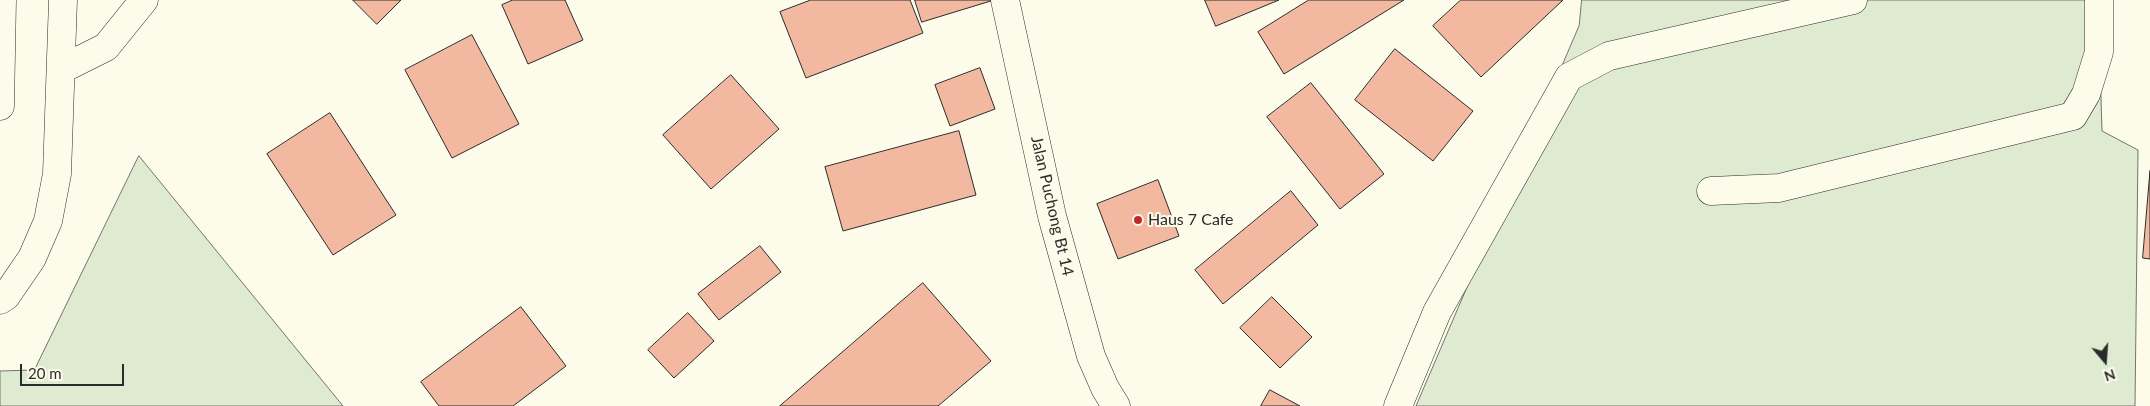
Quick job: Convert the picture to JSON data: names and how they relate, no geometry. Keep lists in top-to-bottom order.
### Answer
{
  "streets": {
    "street": ["Jalan Puchong Bt 14"]
  },
  "places": ["Haus 7 Cafe"],
  "scale_bar": "20 m",
  "north": "bottom"
}
